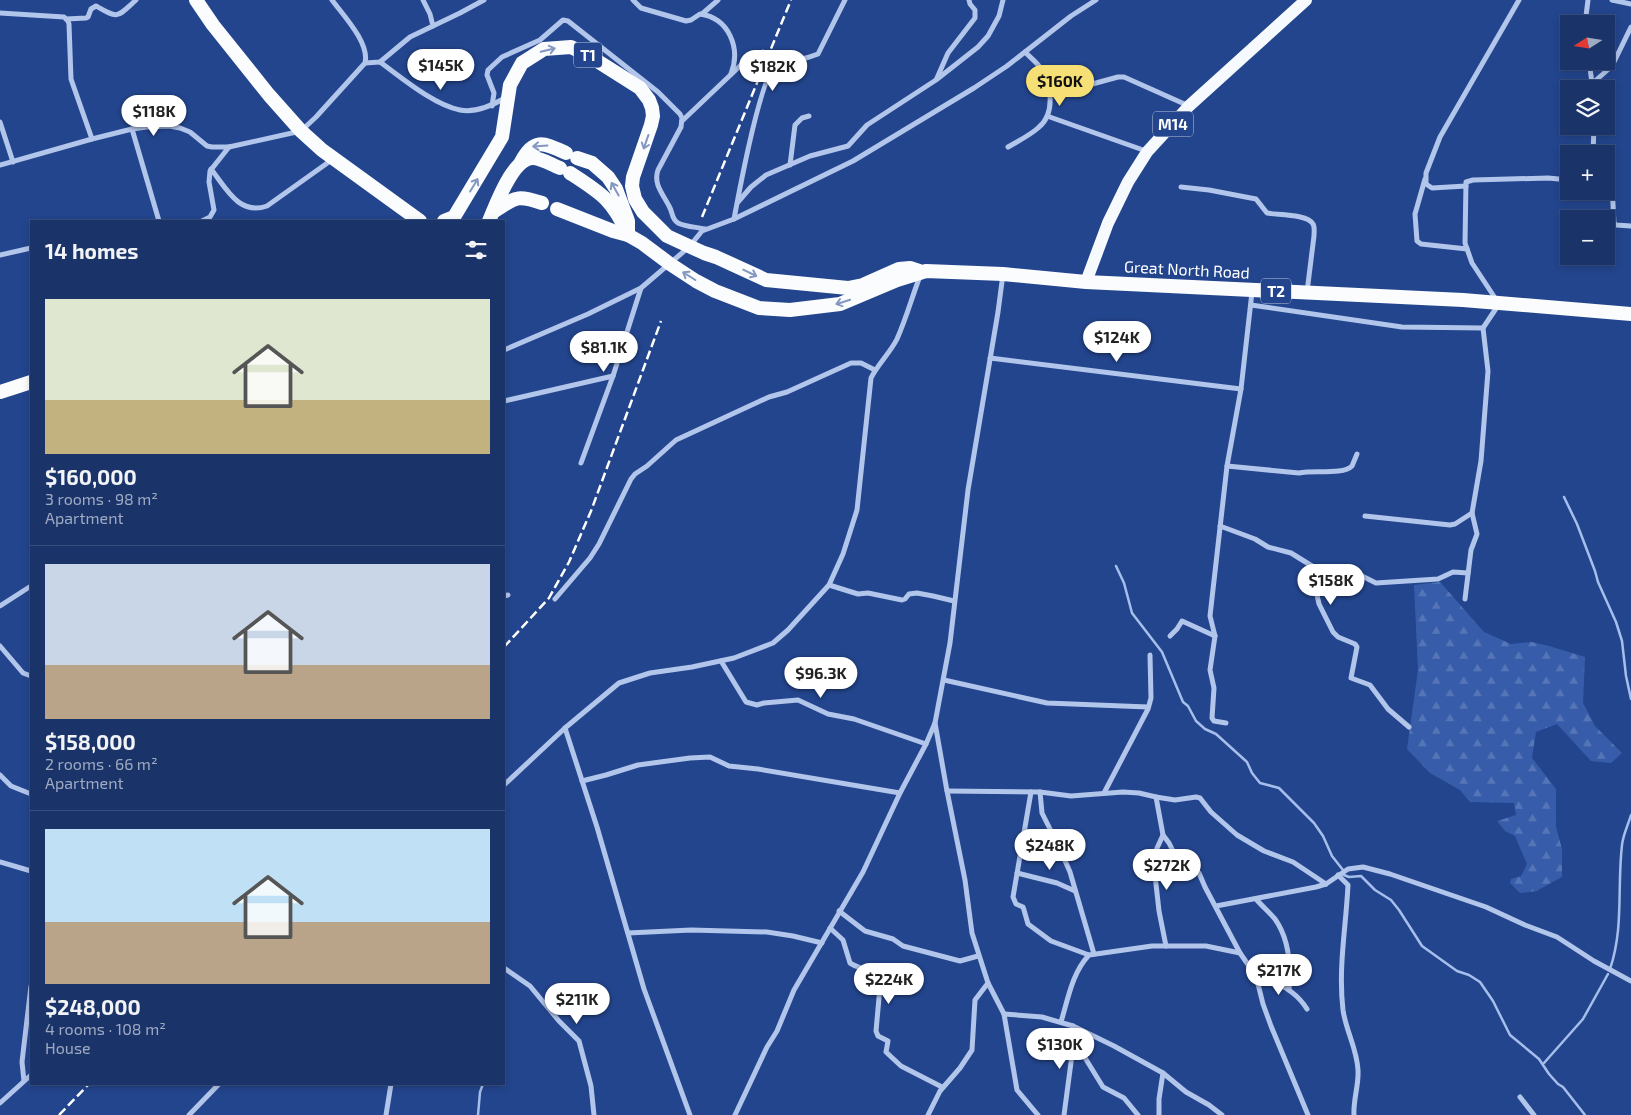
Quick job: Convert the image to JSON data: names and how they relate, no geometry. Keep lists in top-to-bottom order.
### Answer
{
  "streets": {
    "highway": ["T1", "Great North Road", "T2"],
    "main road": ["M14"]
  },
  "crossings": [
    ["T1", "Great North Road"],
    ["M14", "Great North Road"]
  ],
  "north": "left",
  "page": {
    "map_buttons": ["+", "−"],
    "price": [
      "$145K",
      "$182K",
      "$160K",
      "$118K",
      "$124K",
      "$81.1K",
      "$158K",
      "$96.3K",
      "$248K",
      "$272K",
      "$217K",
      "$224K",
      "$211K",
      "$130K"
    ],
    "heading": "14 homes",
    "list": [
      {
        "name": "$160,000",
        "note": "3 rooms · 98 m² · Apartment"
      },
      {
        "name": "$158,000",
        "note": "2 rooms · 66 m² · Apartment"
      },
      {
        "name": "$248,000",
        "note": "4 rooms · 108 m² · House"
      }
    ]
  }
}
